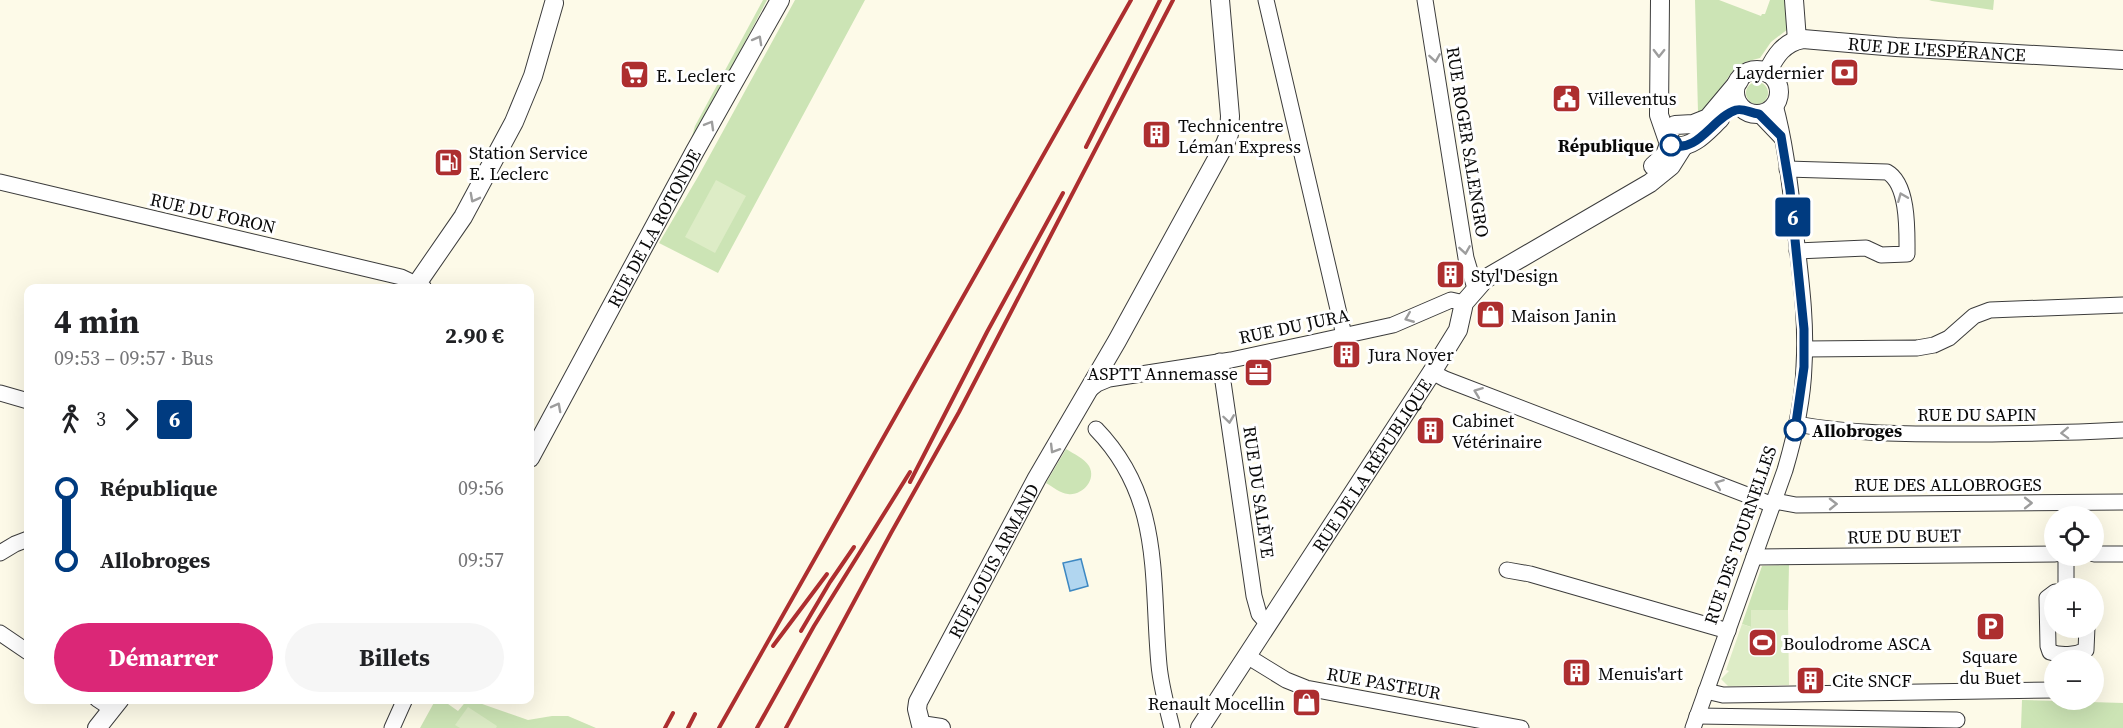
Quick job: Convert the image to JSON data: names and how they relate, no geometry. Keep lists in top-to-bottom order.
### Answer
{
  "streets": {
    "street": [
      "RUE DE L'ESPÉRANCE",
      "RUE ROGER SALENGRO",
      "RUE DU FORON",
      "RUE DE LA ROTONDE",
      "RUE DU JURA",
      "RUE DU SAPIN",
      "RUE DE LA RÉPUBLIQUE",
      "RUE DES ALLOBROGES",
      "RUE DU SALÈVE",
      "RUE DES TOURNELLES",
      "RUE DU BUET",
      "RUE LOUIS ARMAND",
      "RUE PASTEUR"
    ]
  },
  "crossings": [
    ["RUE ROGER SALENGRO", "RUE DU JURA"],
    ["RUE ROGER SALENGRO", "RUE DE LA RÉPUBLIQUE"],
    ["RUE DU JURA", "RUE DE LA RÉPUBLIQUE"],
    ["RUE DU JURA", "RUE DU SALÈVE"],
    ["RUE DU JURA", "RUE LOUIS ARMAND"],
    ["RUE DU SAPIN", "RUE DES TOURNELLES"],
    ["RUE DE LA RÉPUBLIQUE", "RUE DES ALLOBROGES"],
    ["RUE DE LA RÉPUBLIQUE", "RUE DU SALÈVE"],
    ["RUE DE LA RÉPUBLIQUE", "RUE PASTEUR"],
    ["RUE DES ALLOBROGES", "RUE DES TOURNELLES"],
    ["RUE DES TOURNELLES", "RUE DU BUET"]
  ],
  "one_way": ["RUE ROGER SALENGRO", "RUE DE LA ROTONDE", "RUE LOUIS ARMAND"],
  "places": {
    "bank": ["Laydernier"],
    "supermarket": ["E. Leclerc"],
    "public building": ["Villeventus"],
    "building": [
      "Technicentre Léman Express",
      "Styl'Design",
      "Jura Noyer",
      "Cabinet Vétérinaire",
      "Menuis'art",
      "Cite SNCF"
    ],
    "other": ["République", "Allobroges"],
    "fuel station": ["Station Service E. Leclerc"],
    "shop": ["Maison Janin", "Renault Mocellin"],
    "office": ["ASPTT Annemasse"],
    "parking": ["Square du Buet"],
    "sports": ["Boulodrome ASCA"]
  },
  "lines": ["bus line 6"],
  "page": {
    "on_map": "6",
    "heading": ["4 min", "09:53 – 09:57 · Bus", "2.90 €"],
    "legs": ["3", "6"],
    "list": [
      {
        "name": "République",
        "value": "09:56"
      },
      {
        "name": "Allobroges",
        "value": "09:57"
      }
    ],
    "map_buttons": ["+", "−"],
    "buttons": ["Démarrer", "Billets"]
  }
}
